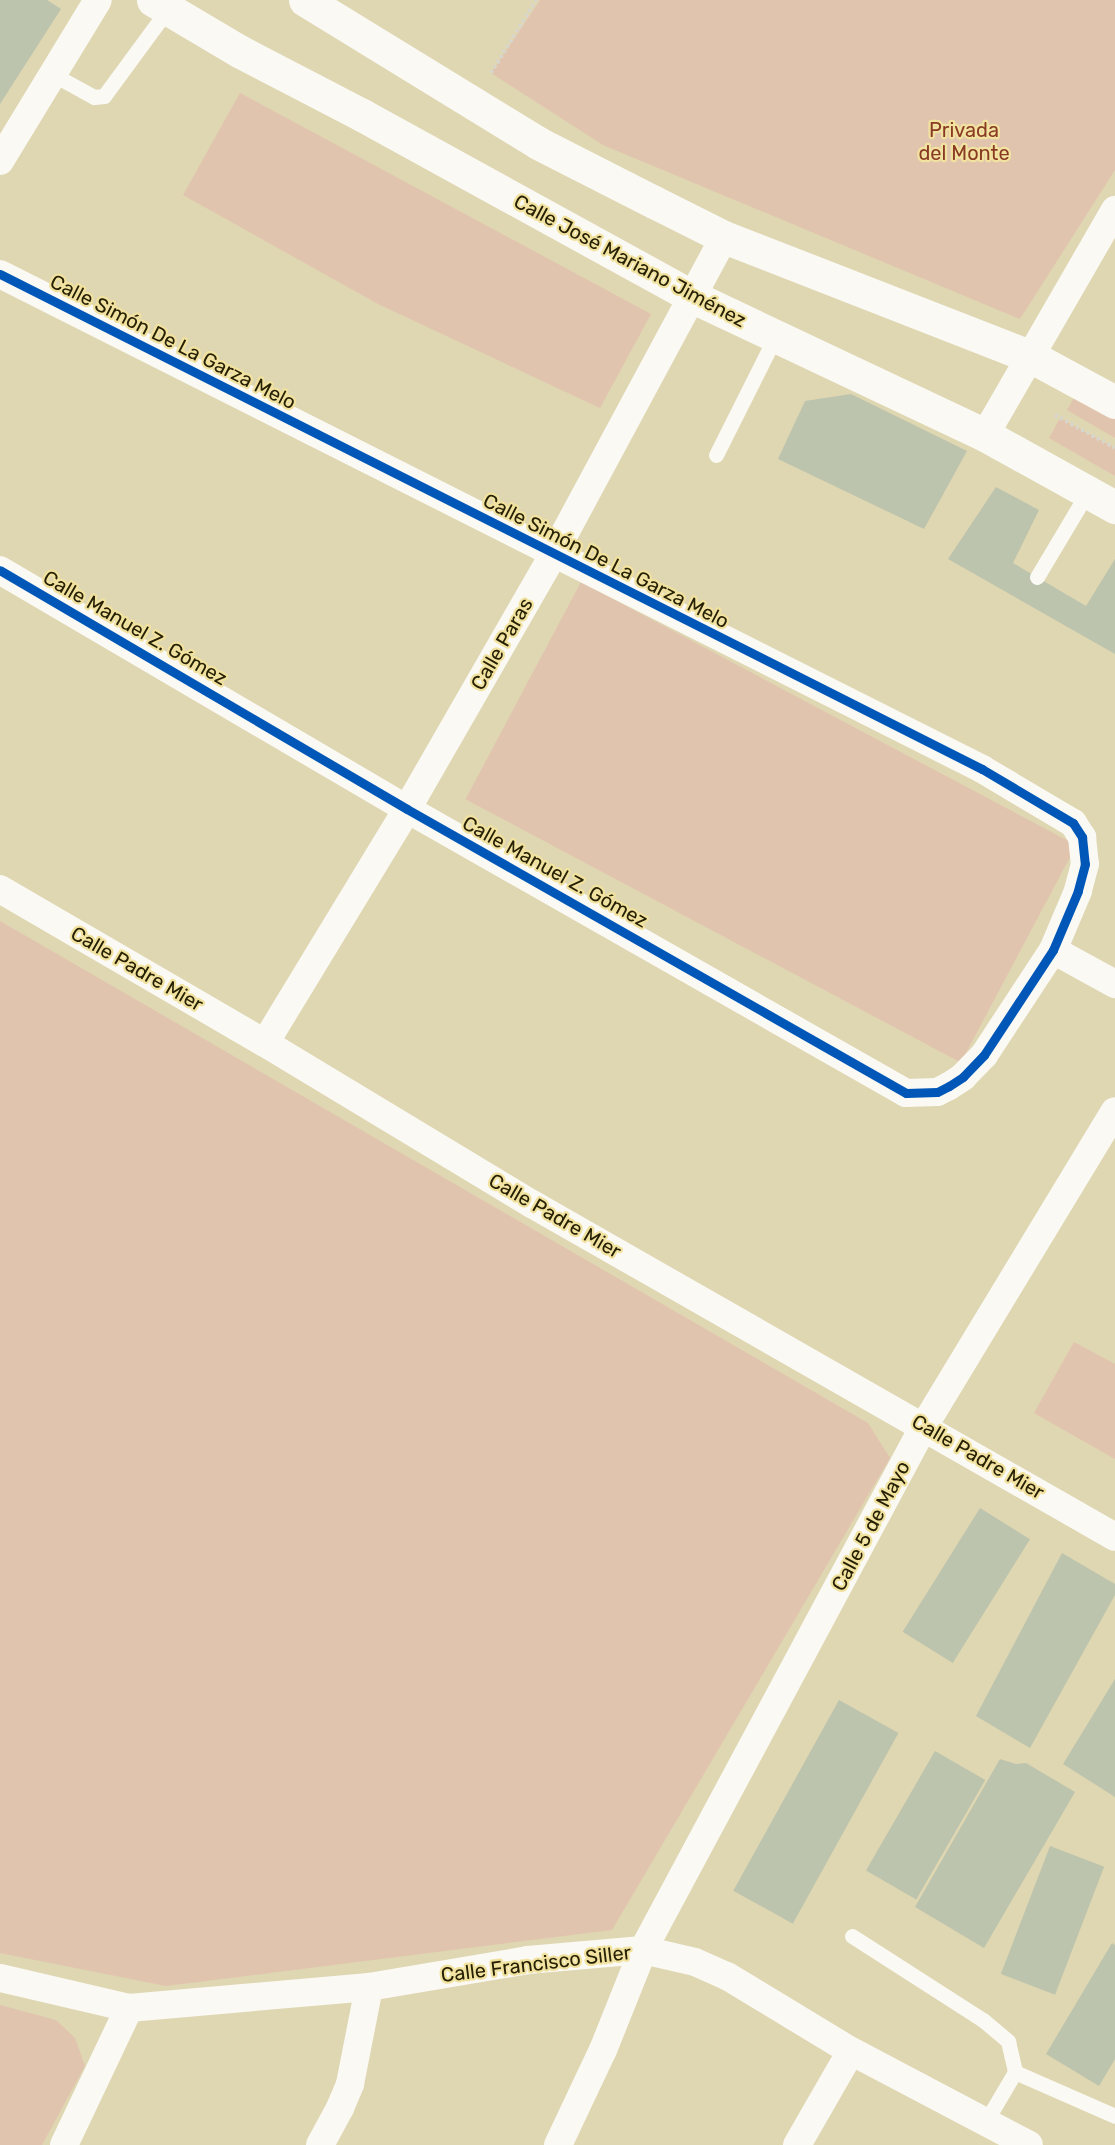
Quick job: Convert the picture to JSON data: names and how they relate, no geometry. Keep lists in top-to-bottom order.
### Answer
{
  "streets": {
    "street": [
      "Calle José Mariano Jiménez",
      "Calle Simón De La Garza Melo",
      "Calle Manuel Z. Gómez",
      "Calle Paras",
      "Calle Padre Mier",
      "Calle 5 de Mayo",
      "Calle Francisco Siller"
    ]
  },
  "crossings": [
    ["Calle José Mariano Jiménez", "Calle Paras"],
    ["Calle Simón De La Garza Melo", "Calle Manuel Z. Gómez"],
    ["Calle Simón De La Garza Melo", "Calle Paras"],
    ["Calle Manuel Z. Gómez", "Calle Paras"],
    ["Calle Paras", "Calle Padre Mier"],
    ["Calle Padre Mier", "Calle 5 de Mayo"],
    ["Calle 5 de Mayo", "Calle Francisco Siller"]
  ],
  "parks": ["Privada del Monte"]
}
